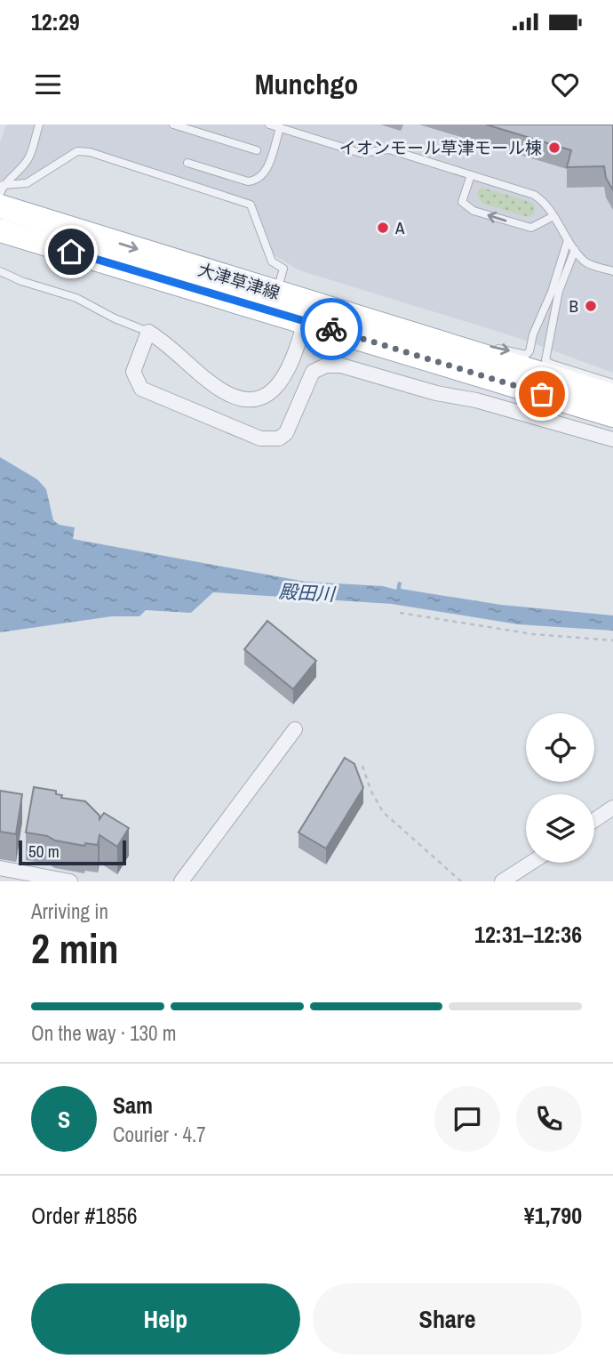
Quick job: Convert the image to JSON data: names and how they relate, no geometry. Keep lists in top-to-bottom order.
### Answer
{
  "streets": {
    "main road": ["大津草津線"]
  },
  "water": ["殿田川"],
  "places": ["イオンモール草津モール棟", "A", "B"],
  "scale_bar": "50 m",
  "page": {
    "status": "12:29",
    "header": "Munchgo",
    "scale": "50 m",
    "heading": ["2 min", "Arriving in", "12:31–12:36"],
    "panel": [
      "Sam",
      "Courier · 4.7",
      "Order #1856",
      "¥1,790"
    ],
    "bar": "On the way · 130 m",
    "round": "S",
    "buttons": ["Help", "Share"]
  }
}
